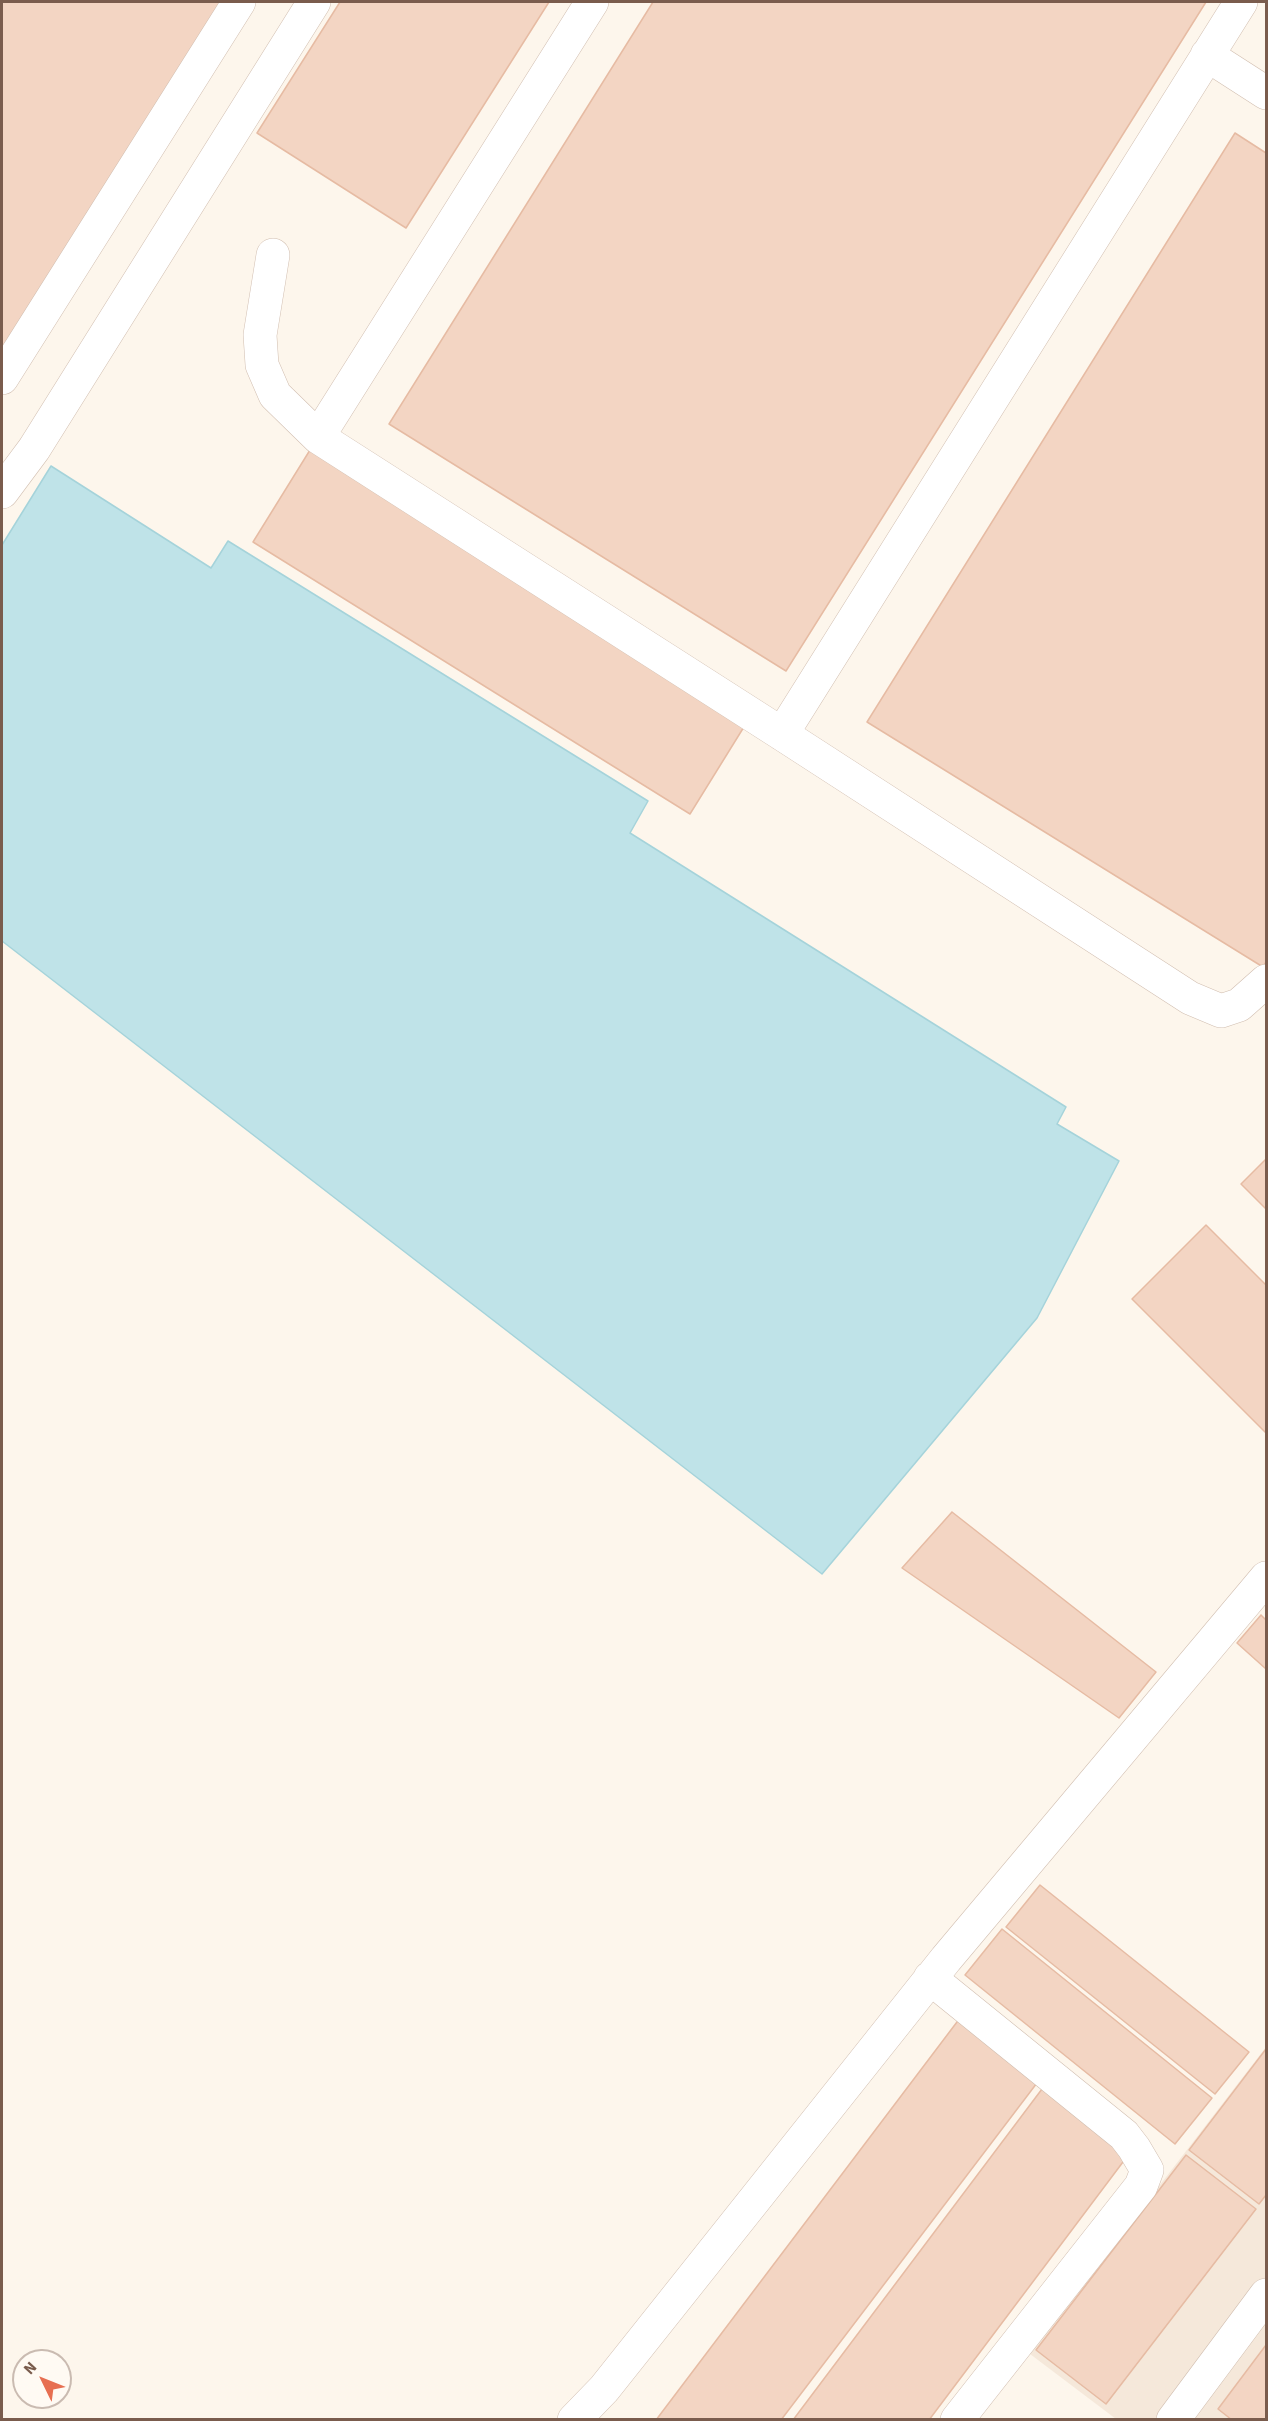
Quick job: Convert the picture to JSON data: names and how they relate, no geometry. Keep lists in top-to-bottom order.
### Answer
{
  "north": "top left"
}
